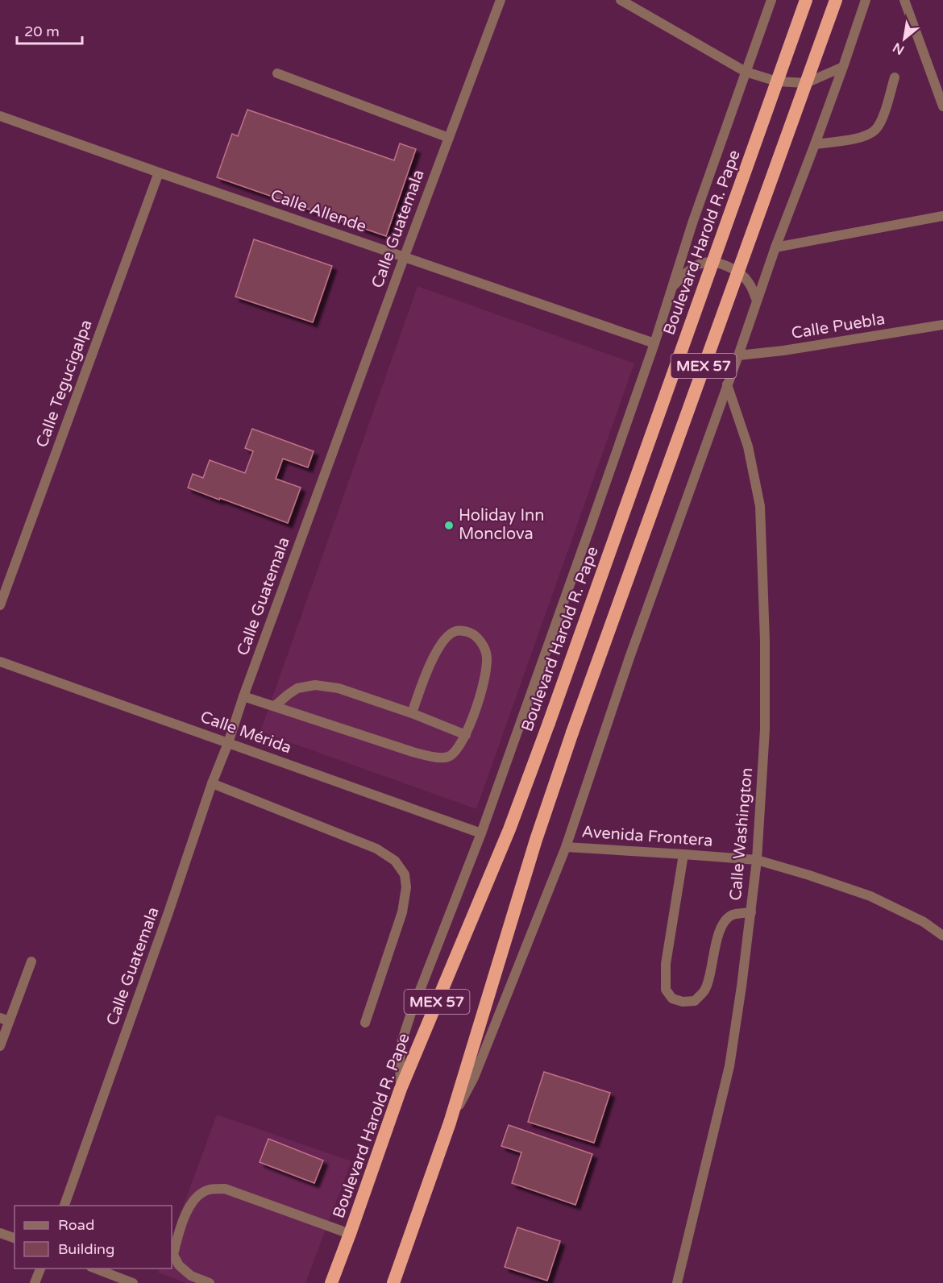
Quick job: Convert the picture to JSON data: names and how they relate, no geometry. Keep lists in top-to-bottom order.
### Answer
{
  "streets": {
    "highway": ["Boulevard Harold R. Pape", "MEX 57"],
    "street": [
      "Calle Allende",
      "Calle Guatemala",
      "Calle Puebla",
      "Calle Tegucigalpa",
      "Calle Mérida",
      "Calle Washington",
      "Avenida Frontera"
    ]
  },
  "crossings": [
    ["Calle Allende", "Calle Guatemala"],
    ["Calle Allende", "Calle Tegucigalpa"],
    ["Calle Guatemala", "Calle Mérida"],
    ["Calle Washington", "Avenida Frontera"]
  ],
  "places": ["Holiday Inn Monclova"],
  "legend": ["Road", "Building"],
  "scale_bar": "20 m",
  "north": "bottom left"
}
